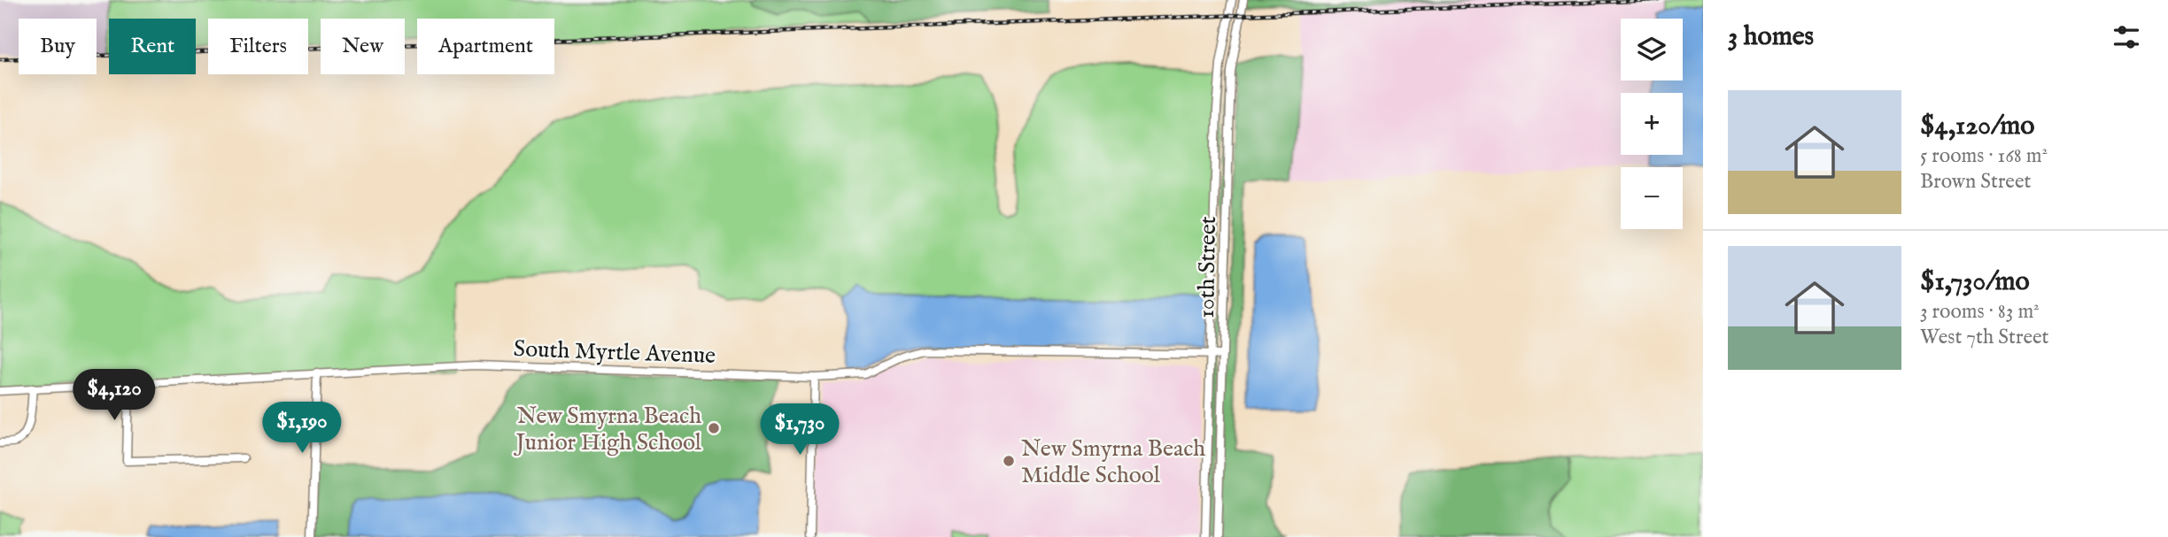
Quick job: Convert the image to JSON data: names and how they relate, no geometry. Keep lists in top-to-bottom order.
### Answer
{
  "streets": {
    "street": ["10th Street", "South Myrtle Avenue"]
  },
  "crossings": [
    ["10th Street", "South Myrtle Avenue"]
  ],
  "places": ["New Smyrna Beach Junior High School", "New Smyrna Beach Middle School"],
  "page": {
    "heading": "3 homes",
    "map_buttons": ["+", "−"],
    "chip": [
      "Buy",
      "Rent",
      "Filters",
      "New",
      "Apartment"
    ],
    "list": [
      {
        "name": "$4,120/mo",
        "note": "5 rooms · 168 m² · Brown Street"
      },
      {
        "name": "$1,730/mo",
        "note": "3 rooms · 83 m² · West 7th Street"
      }
    ],
    "price": ["$4,120", "$1,190", "$1,730"]
  }
}
